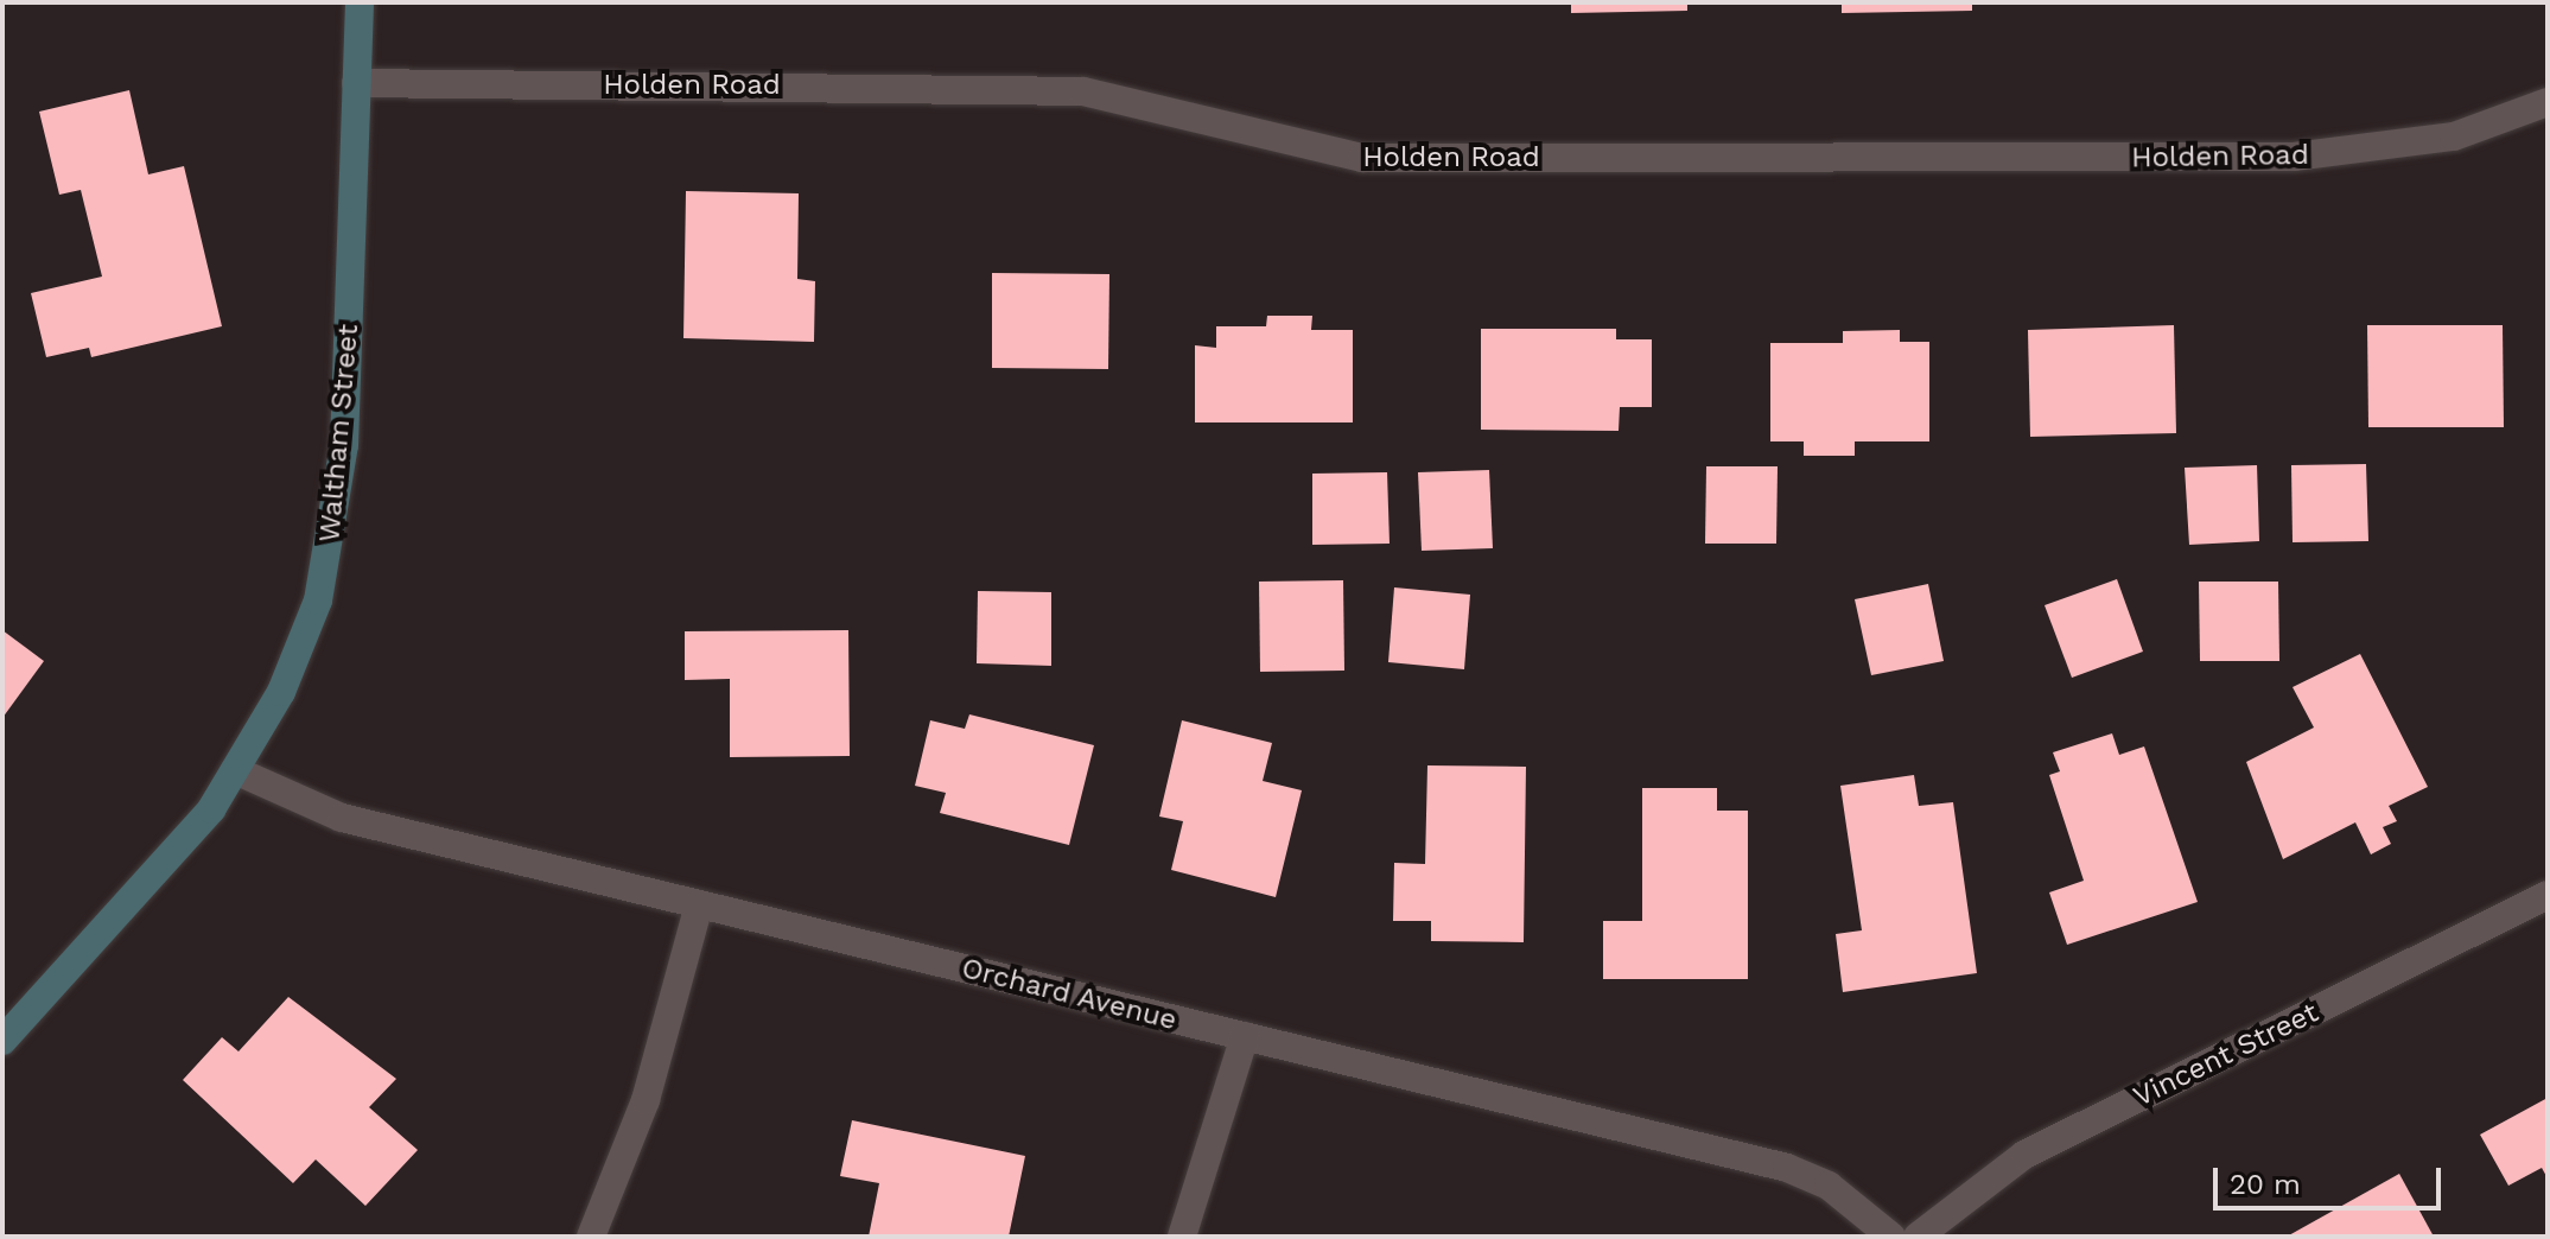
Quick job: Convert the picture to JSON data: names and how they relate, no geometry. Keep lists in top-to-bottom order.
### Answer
{
  "streets": {
    "main road": ["Waltham Street"],
    "street": ["Holden Road", "Orchard Avenue", "Vincent Street"]
  },
  "crossings": [
    ["Holden Road", "Waltham Street"],
    ["Waltham Street", "Orchard Avenue"]
  ],
  "scale_bar": "20 m"
}
